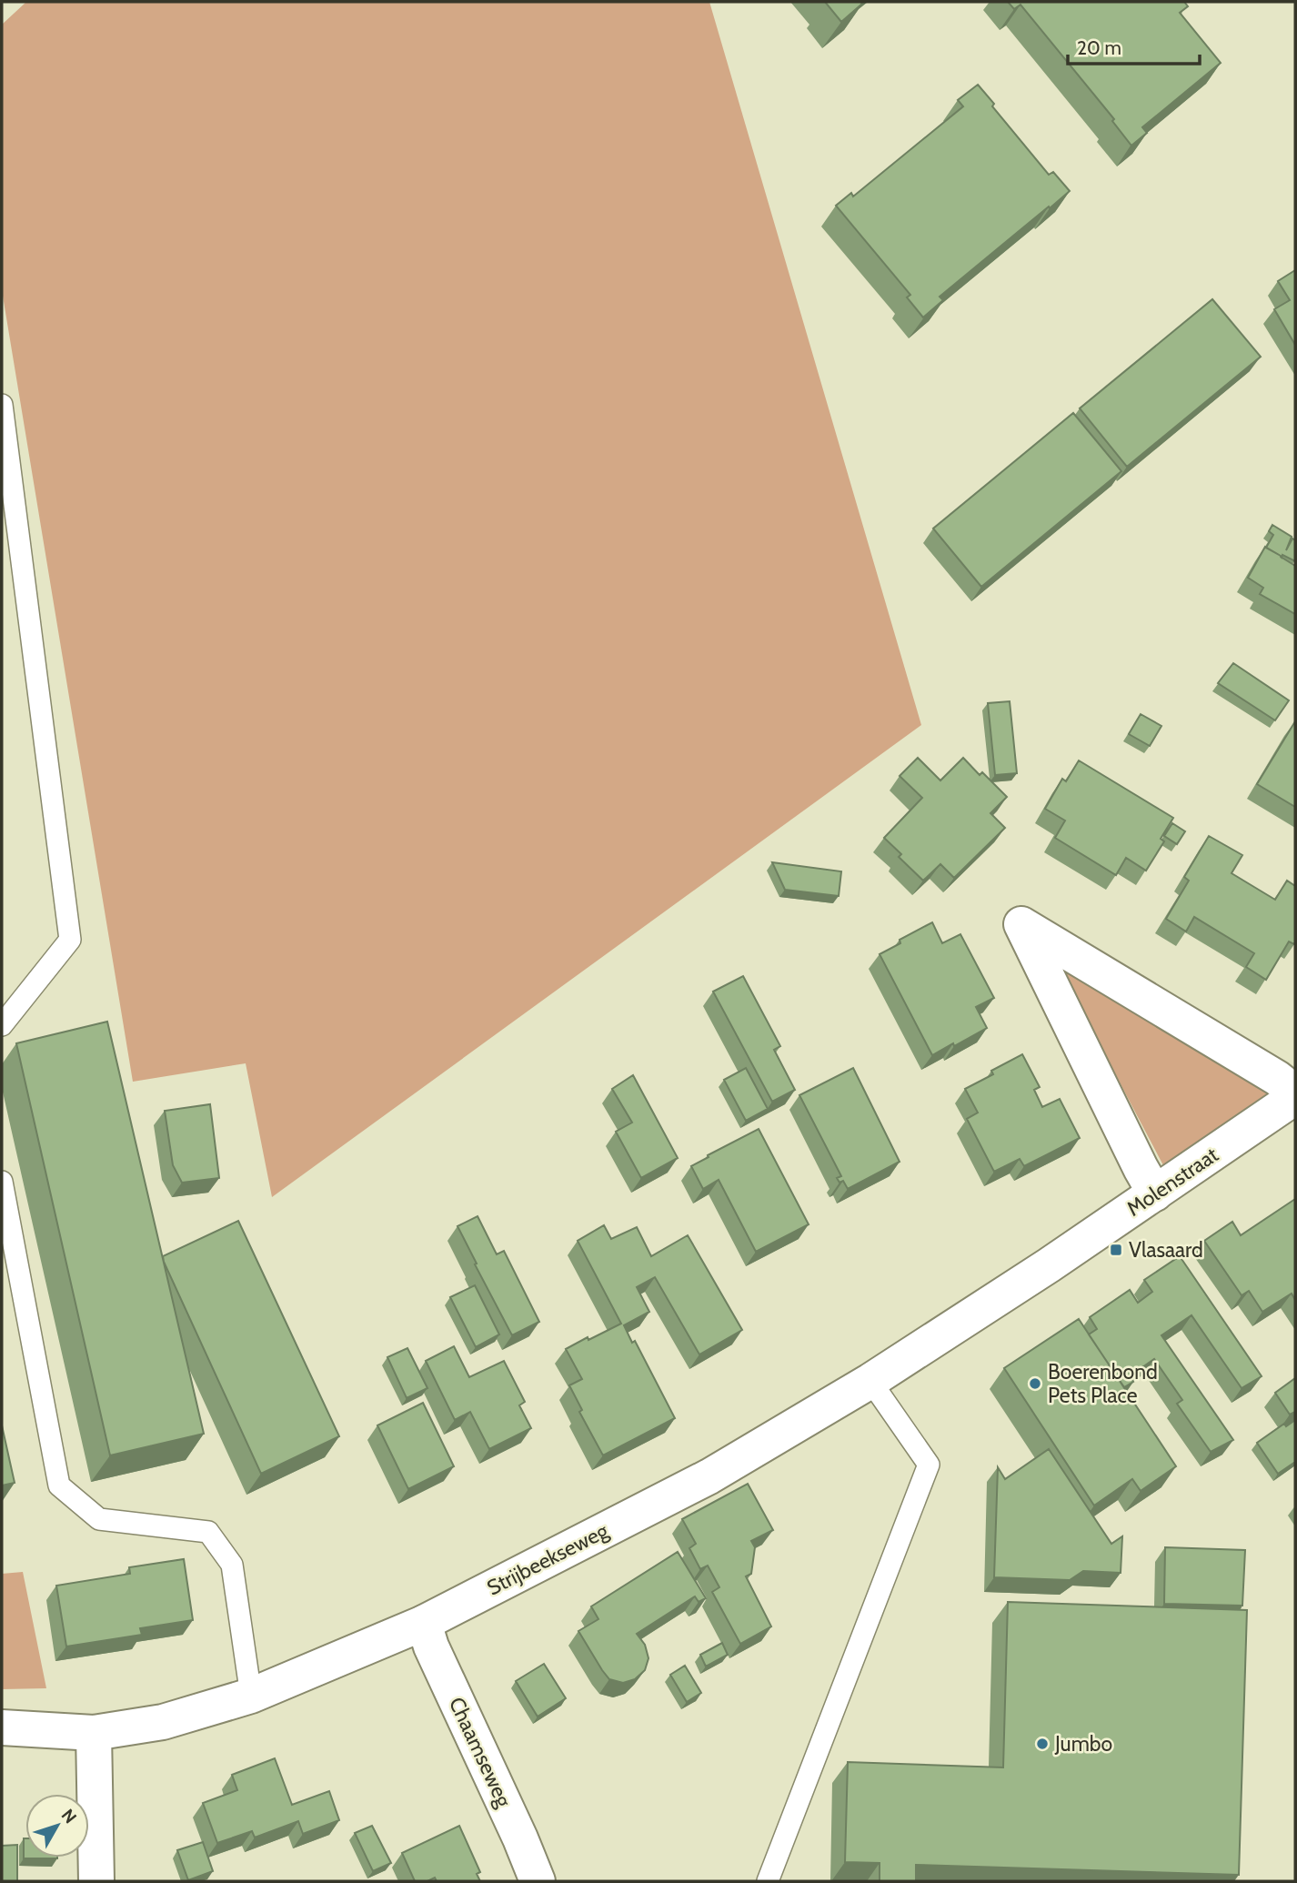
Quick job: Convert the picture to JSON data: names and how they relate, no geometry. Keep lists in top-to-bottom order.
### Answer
{
  "streets": {
    "main road": ["Molenstraat", "Strijbeekseweg", "Chaamseweg"]
  },
  "crossings": [
    ["Molenstraat", "Strijbeekseweg"],
    ["Strijbeekseweg", "Chaamseweg"]
  ],
  "places": {
    "transit": ["Vlasaard"],
    "other": ["Boerenbond Pets Place", "Jumbo"]
  },
  "scale_bar": "20 m",
  "north": "top right"
}
